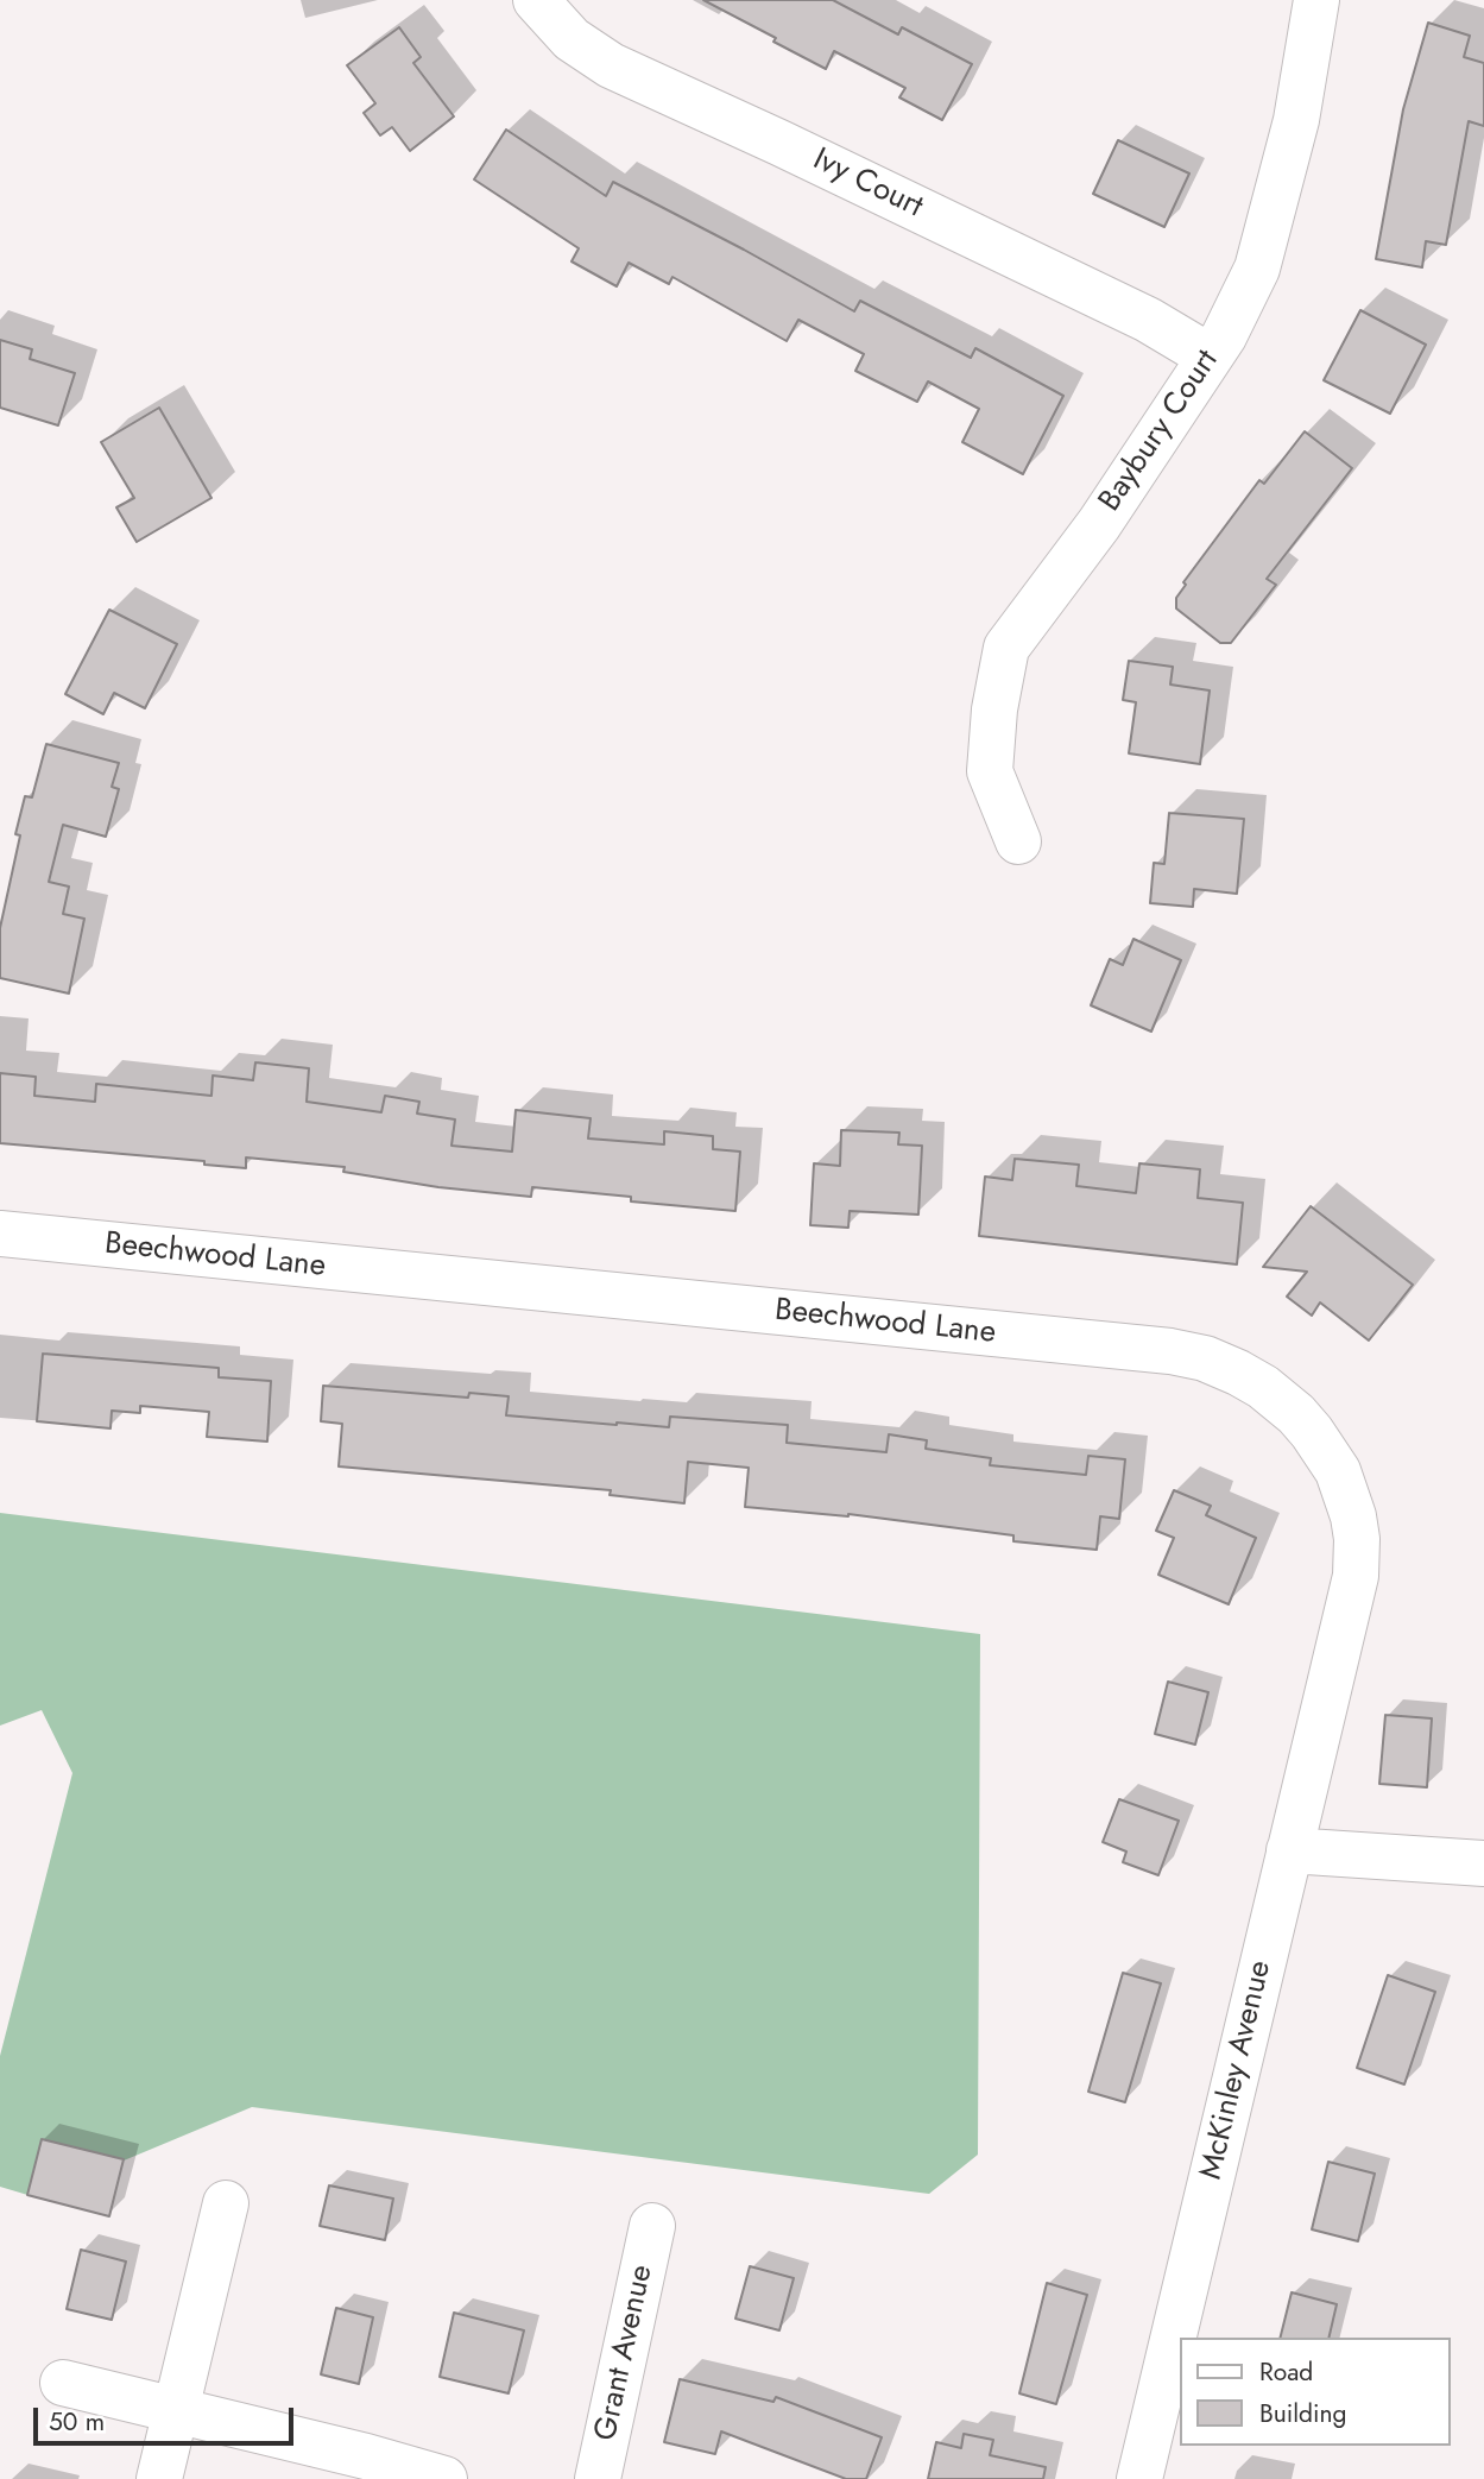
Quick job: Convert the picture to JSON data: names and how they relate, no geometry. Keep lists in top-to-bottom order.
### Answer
{
  "streets": {
    "street": [
      "Ivy Court",
      "Baybury Court",
      "Beechwood Lane",
      "McKinley Avenue",
      "Grant Avenue"
    ]
  },
  "crossings": [
    ["Ivy Court", "Baybury Court"],
    ["Beechwood Lane", "McKinley Avenue"]
  ],
  "legend": ["Road", "Building"],
  "scale_bar": "50 m"
}
